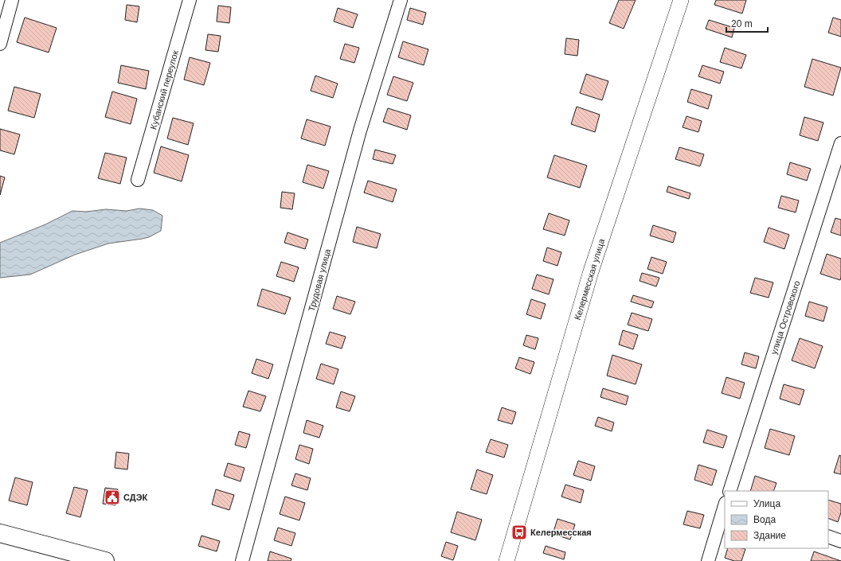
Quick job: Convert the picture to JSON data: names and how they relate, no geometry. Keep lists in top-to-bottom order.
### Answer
{
  "streets": {
    "street": [
      "Кубанский переулок",
      "Келермесская улица",
      "Трудовая улица",
      "улица Островского"
    ]
  },
  "places": {
    "public building": ["СДЭК"],
    "bus stop": ["Келермесская"]
  },
  "legend": ["Улица", "Вода", "Здание"],
  "scale_bar": "20 m"
}
